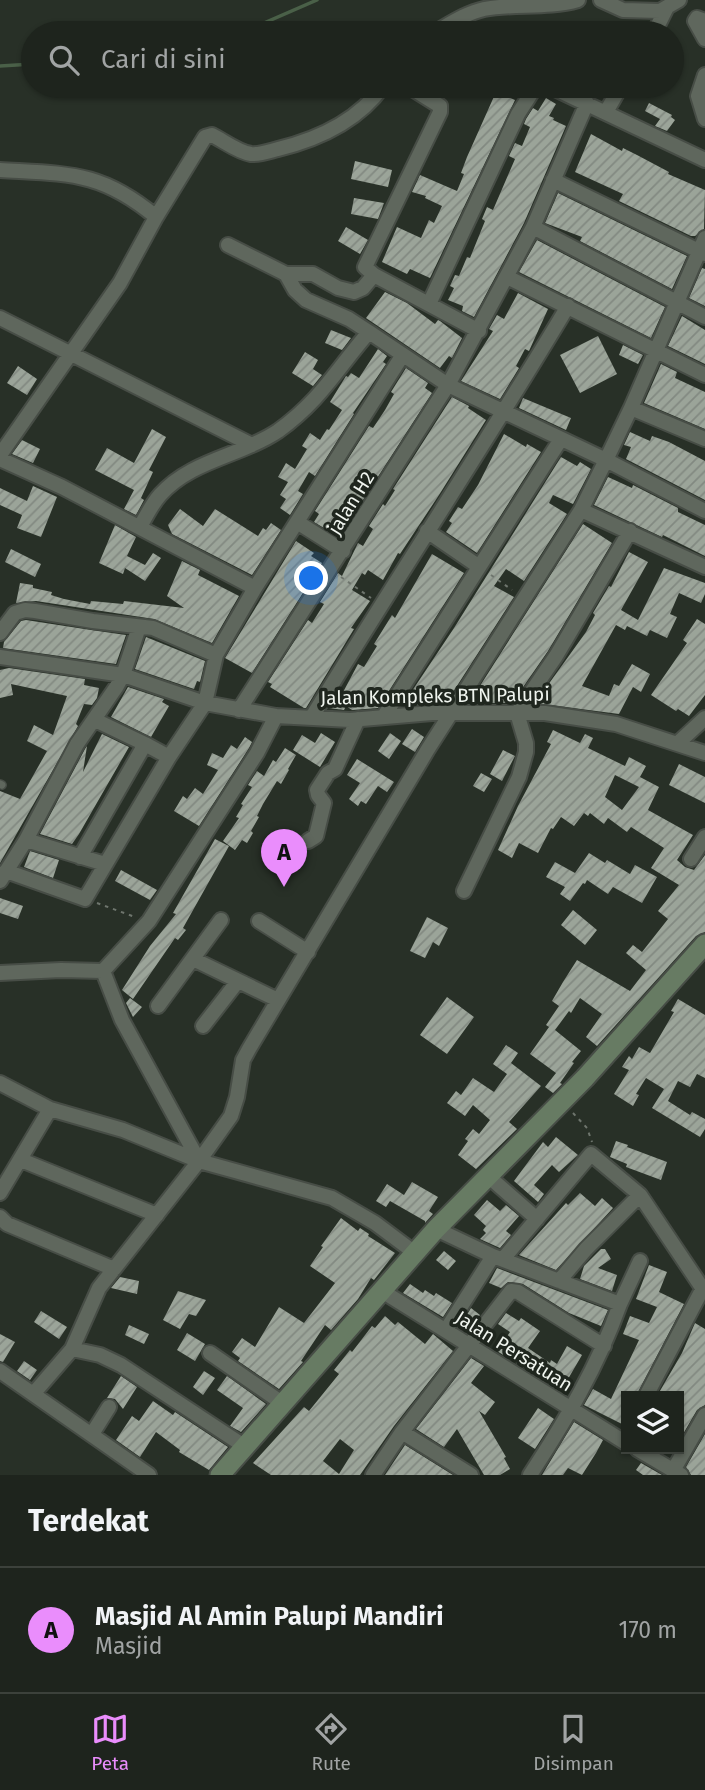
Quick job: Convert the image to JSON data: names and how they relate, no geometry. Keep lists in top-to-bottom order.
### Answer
{
  "streets": {
    "street": ["jalan H2", "Jalan Kompleks BTN Palupi", "Jalan Persatuan"]
  },
  "crossings": [
    ["jalan H2", "Jalan Kompleks BTN Palupi"]
  ],
  "page": {
    "search": "Cari di sini",
    "pins": "A",
    "heading": "Terdekat",
    "list": [
      {
        "mark": "A",
        "name": "Masjid Al Amin Palupi Mandiri",
        "note": "Masjid",
        "value": "170 m"
      }
    ],
    "nav": ["Peta", "Rute", "Disimpan"]
  }
}
